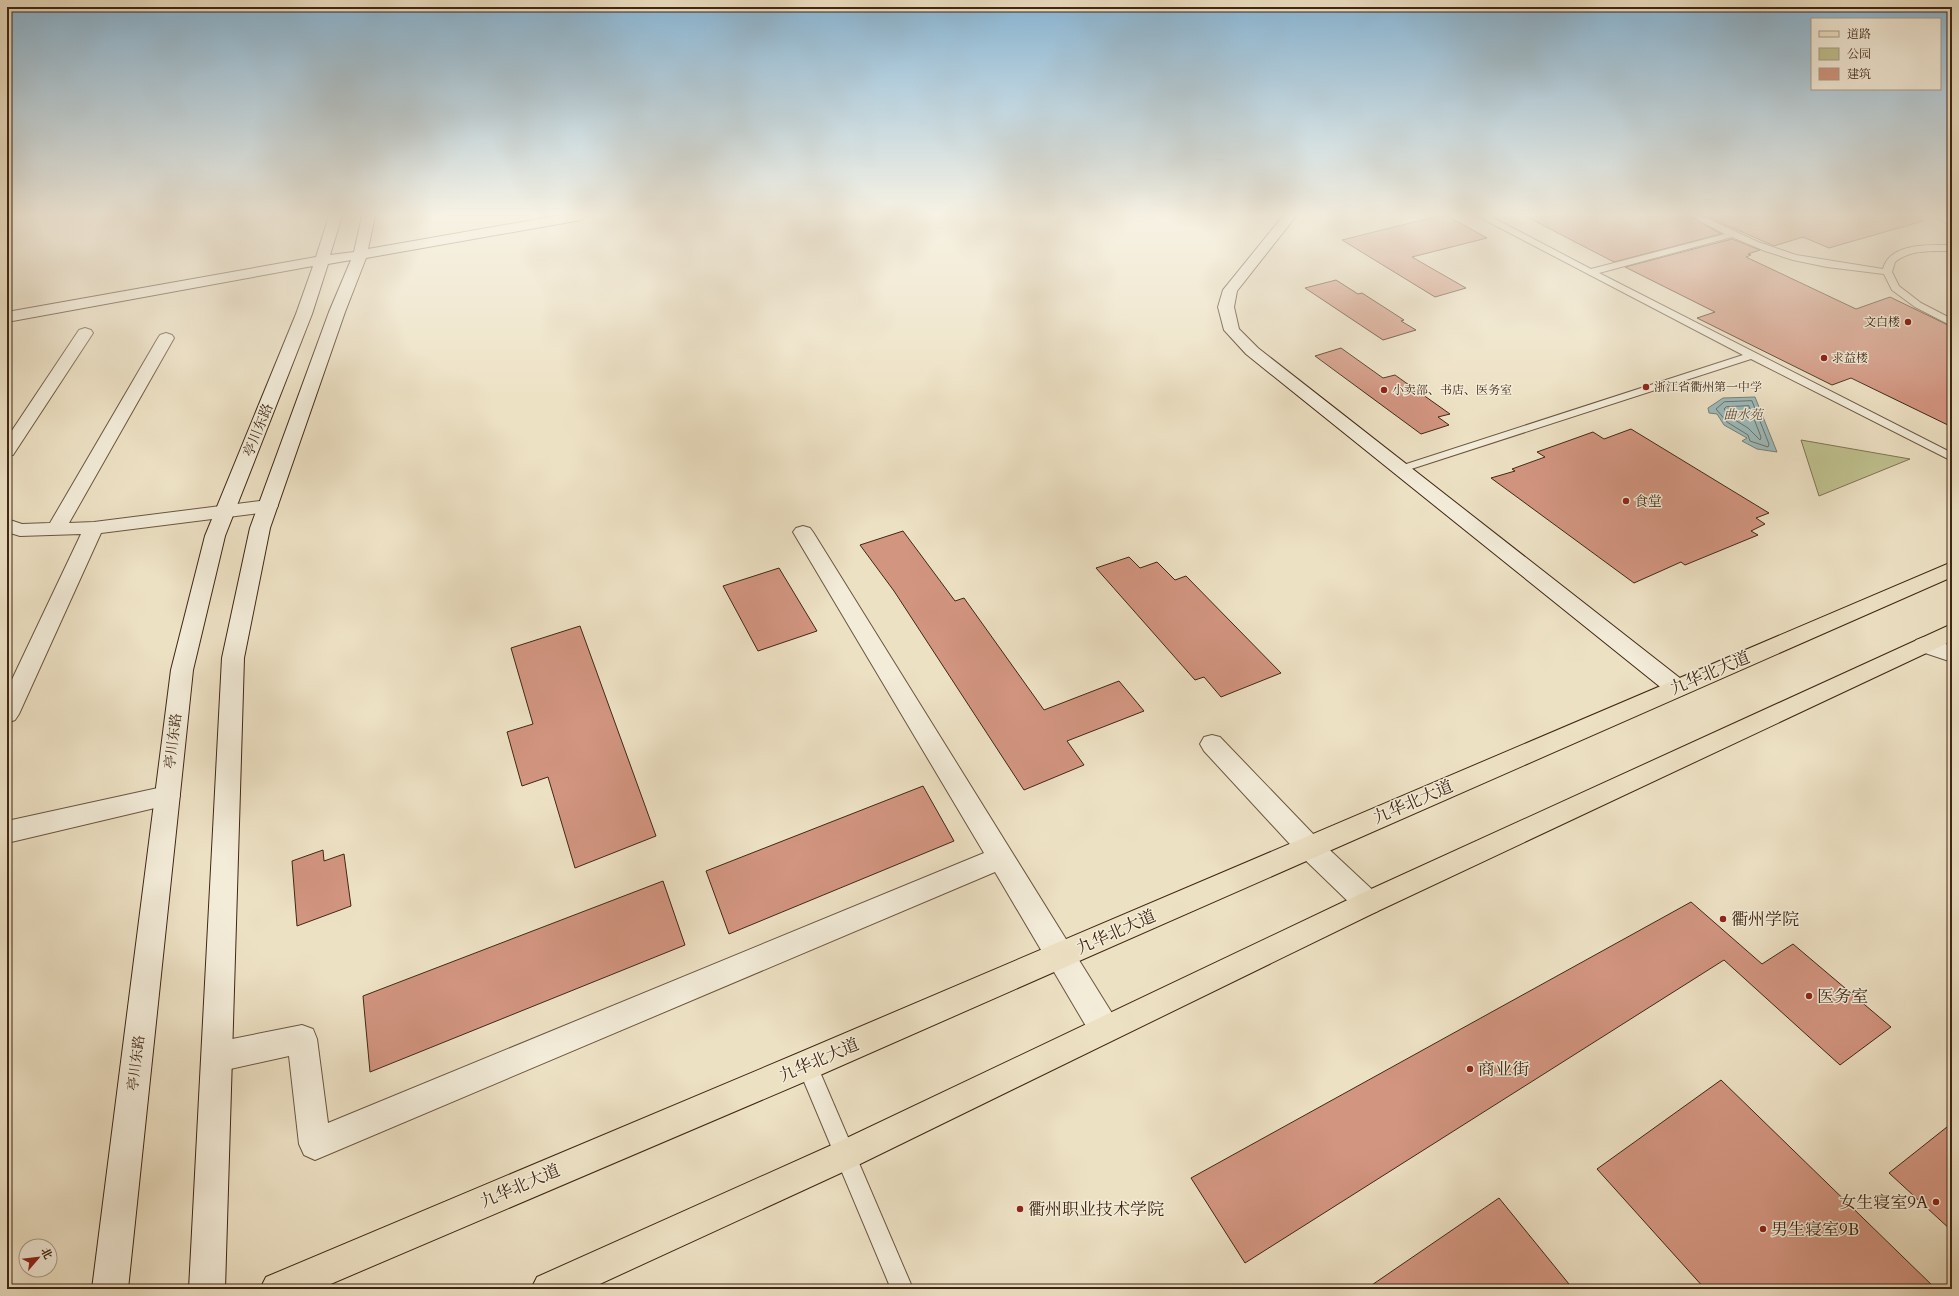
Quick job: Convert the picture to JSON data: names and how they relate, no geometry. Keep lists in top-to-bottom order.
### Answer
{
  "streets": {
    "main road": ["九华北大道"],
    "street": ["亭川东路"]
  },
  "water": ["曲水苑"],
  "places": [
    "文白楼",
    "求益楼",
    "浙江省衢州第一中学",
    "小卖部、书店、医务室",
    "食堂",
    "衢州学院",
    "医务室",
    "商业街",
    "女生寝室9A",
    "衢州职业技术学院",
    "男生寝室9B"
  ],
  "legend": ["道路", "公园", "建筑"],
  "north": "top right"
}
